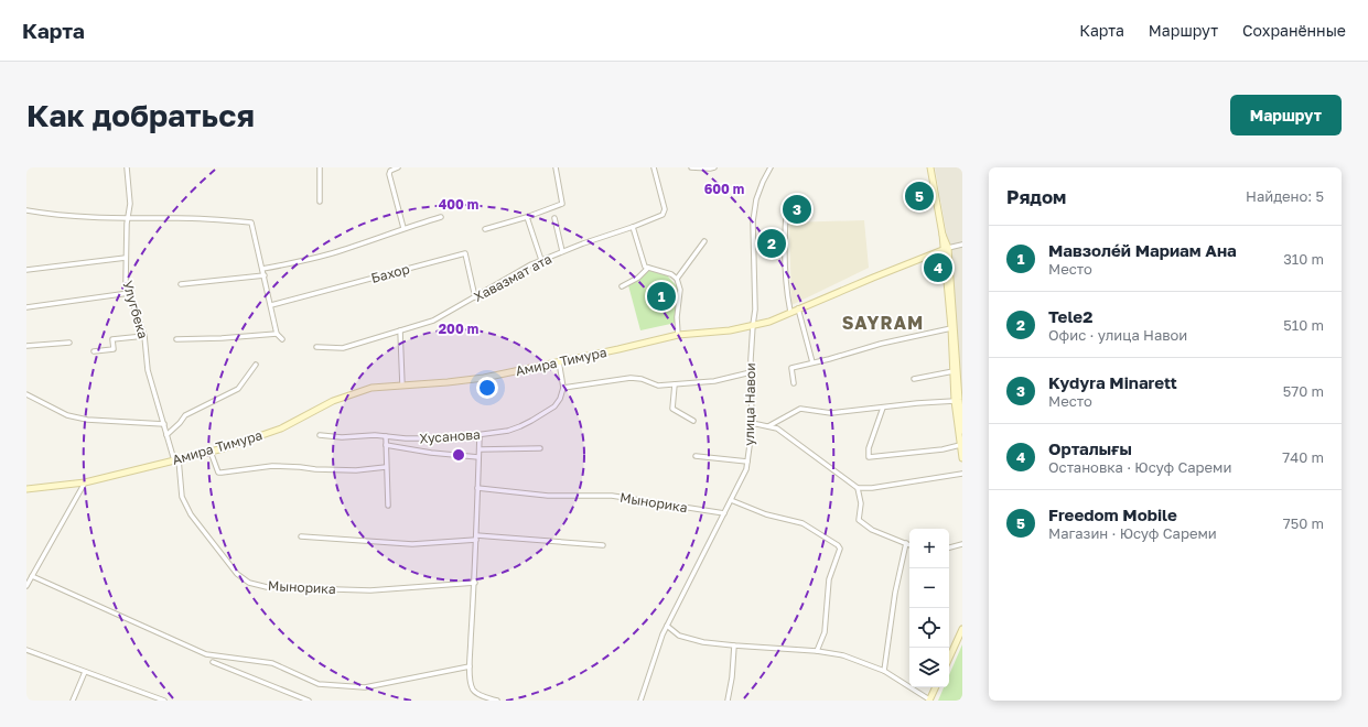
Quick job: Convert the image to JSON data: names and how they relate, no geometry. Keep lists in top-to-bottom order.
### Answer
{
  "streets": {
    "street": [
      "Бахор",
      "Хавазмат ата",
      "Улугбека",
      "Амира Тимура",
      "улица Навои",
      "Хусанова",
      "Мынорика"
    ]
  },
  "crossings": [
    ["Бахор", "Хавазмат ата"],
    ["Улугбека", "Амира Тимура"],
    ["Улугбека", "Мынорика"],
    ["Амира Тимура", "улица Навои"],
    ["Амира Тимура", "Мынорика"],
    ["улица Навои", "Мынорика"]
  ],
  "districts": ["SAYRAM"],
  "page": {
    "header": "Карта",
    "nav": ["Карта", "Маршрут", "Сохранённые"],
    "buttons": "Маршрут",
    "title": "Как добраться",
    "heading": ["Рядом", "Найдено: 5"],
    "pins": [
      "5",
      "3",
      "2",
      "4",
      "1"
    ],
    "list": [
      {
        "mark": "1",
        "name": "Мавзоле́й Мариам Ана",
        "note": "Место",
        "value": "310 m"
      },
      {
        "mark": "2",
        "name": "Tele2",
        "note": "Офис · улица Навои",
        "value": "510 m"
      },
      {
        "mark": "3",
        "name": "Kydyra Minarett",
        "note": "Место",
        "value": "570 m"
      },
      {
        "mark": "4",
        "name": "Орталығы",
        "note": "Остановка · Юсуф Сареми",
        "value": "740 m"
      },
      {
        "mark": "5",
        "name": "Freedom Mobile",
        "note": "Магазин · Юсуф Сареми",
        "value": "750 m"
      }
    ],
    "map_buttons": ["+", "−"]
  },
  "rings": ["600 m", "400 m", "200 m"]
}
